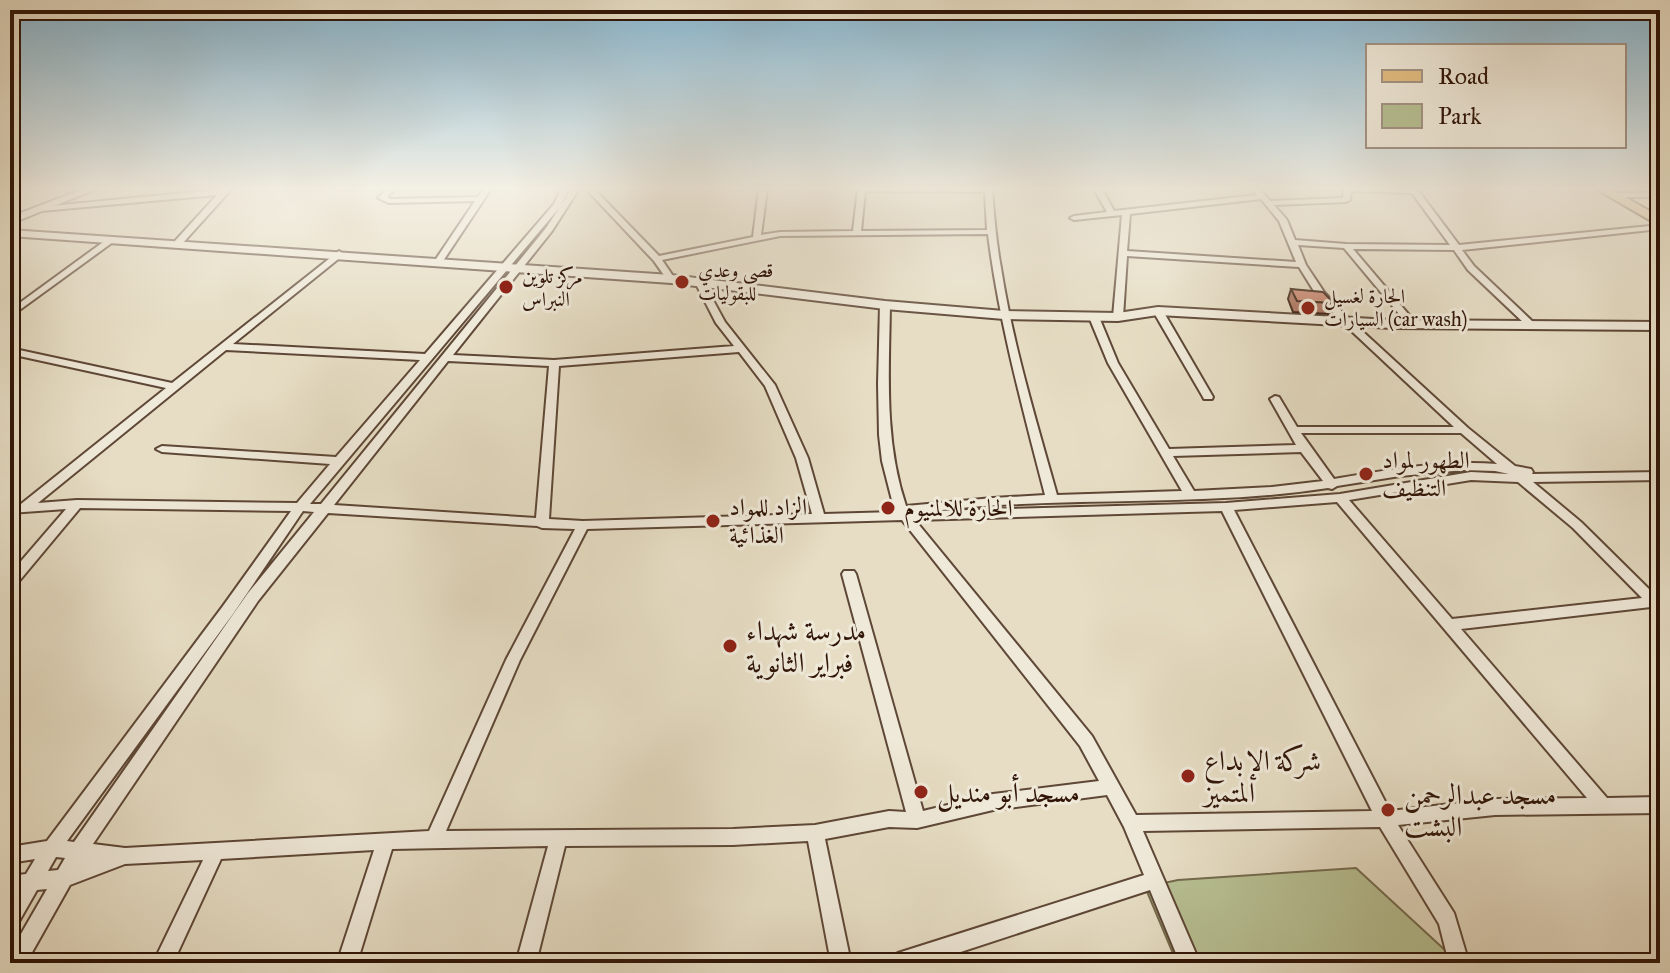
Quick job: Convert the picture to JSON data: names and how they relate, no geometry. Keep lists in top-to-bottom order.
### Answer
{
  "places": [
    "قصي وعدي للبقوليات",
    "مركز تلوين النبراس",
    "الحارة لغسيل السيارات (car wash)",
    "الطهور لمواد التنظيف",
    "الحارة للالمنيوم",
    "الزاد للمواد الغذائية",
    "مدرسة شهداء فبراير الثانوية",
    "شركة الإبداع المتميز",
    "مسجد أبو منديل",
    "مسجد عبدالرحمن البشت"
  ],
  "legend": ["Road", "Park"]
}
